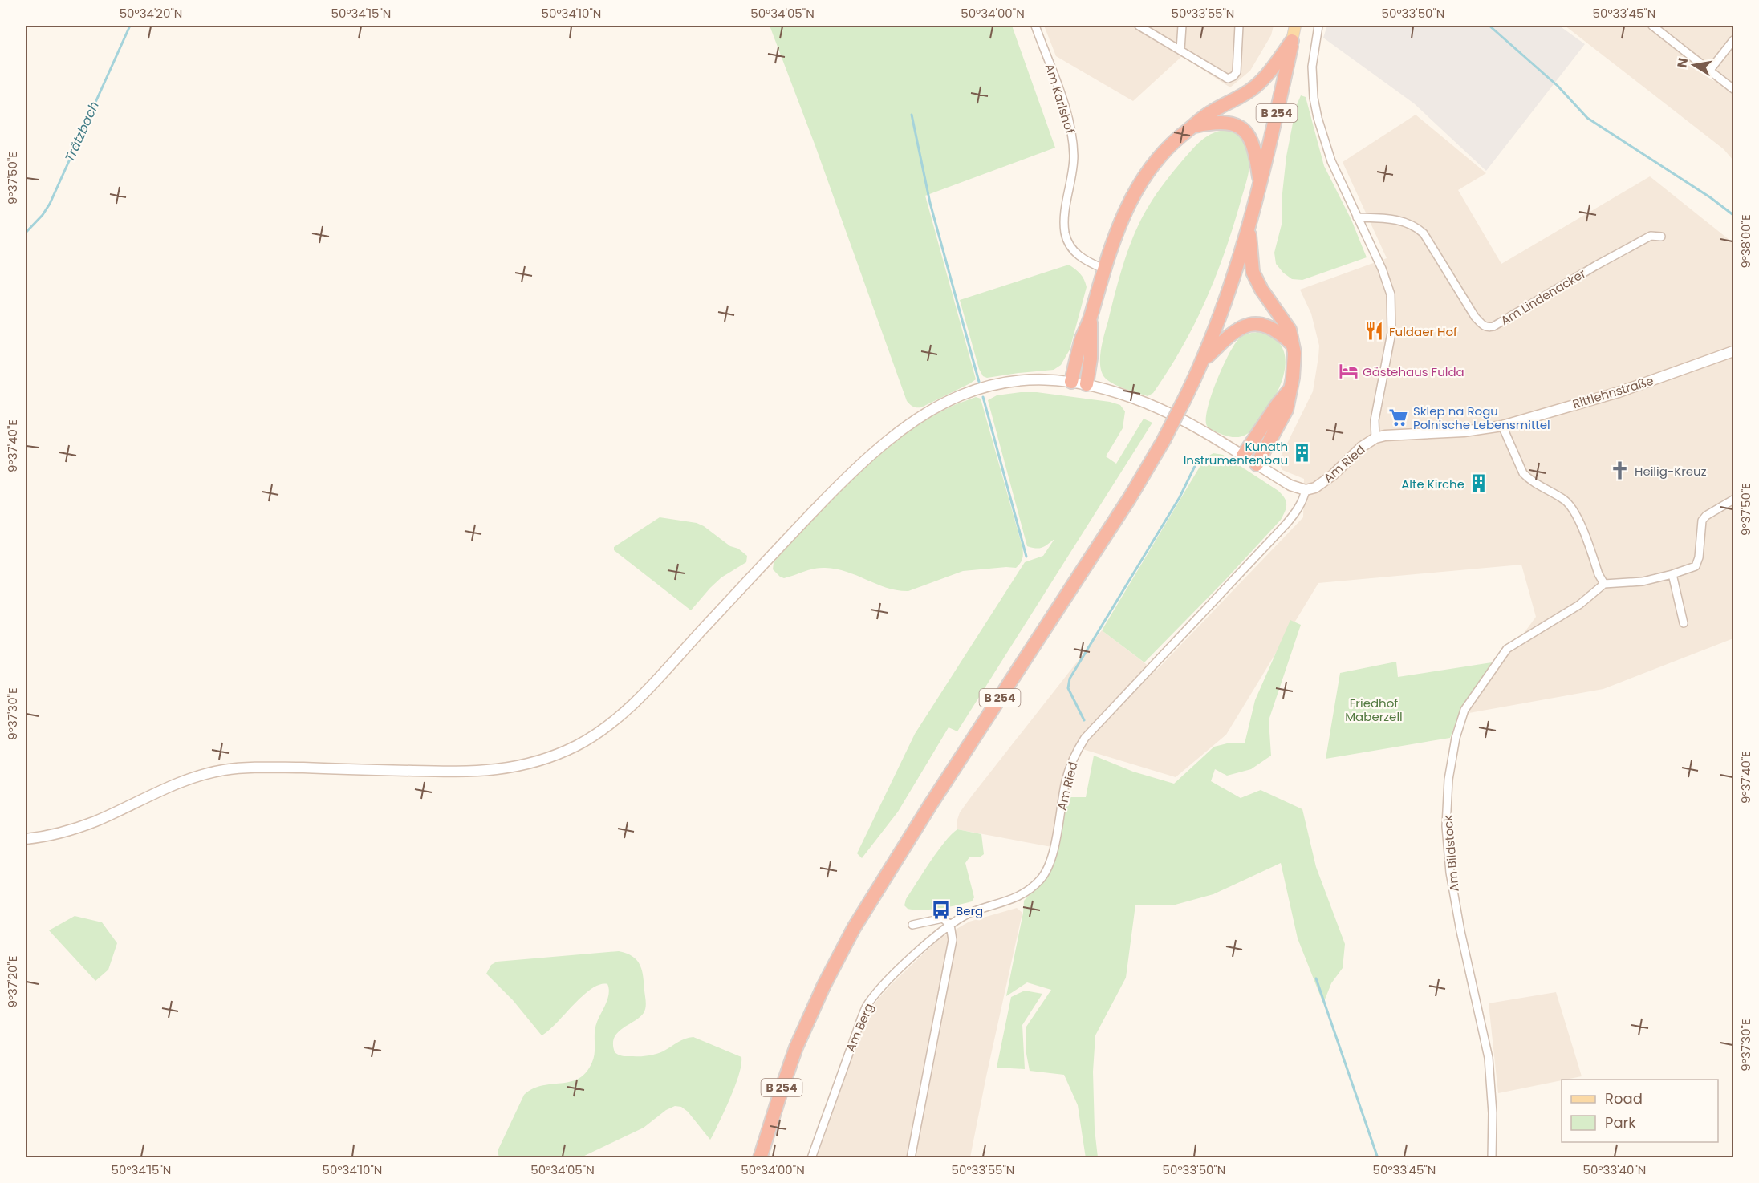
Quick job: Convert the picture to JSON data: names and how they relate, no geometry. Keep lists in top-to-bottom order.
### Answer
{
  "streets": {
    "highway": ["B 254"],
    "street": [
      "Am Karlshof",
      "Am Lindenacker",
      "Rittlehnstraße",
      "Am Ried",
      "Am Bildstock",
      "Am Berg"
    ]
  },
  "crossings": [
    ["Am Lindenacker", "Am Ried"],
    ["Rittlehnstraße", "Am Ried"],
    ["Am Ried", "Am Berg"]
  ],
  "water": ["Trätzbach"],
  "parks": ["Friedhof Maberzell"],
  "places": {
    "restaurant": ["Fuldaer Hof"],
    "hotel": ["Gästehaus Fulda"],
    "supermarket": ["Sklep na Rogu Polnische Lebensmittel"],
    "building": ["Kunath Instrumentenbau", "Alte Kirche"],
    "church": ["Heilig-Kreuz"],
    "bus stop": ["Berg"]
  },
  "legend": ["Road", "Park"],
  "north": "left",
  "coordinates": [
    "50°34'20\"N",
    "50°34'15\"N",
    "50°34'10\"N",
    "50°34'05\"N",
    "50°34'00\"N",
    "50°33'55\"N",
    "50°33'50\"N",
    "50°33'45\"N",
    "9°37'50\"E",
    "9°38'00\"E",
    "9°37'40\"E",
    "9°37'30\"E",
    "9°37'20\"E",
    "50°33'40\"N"
  ]
}
